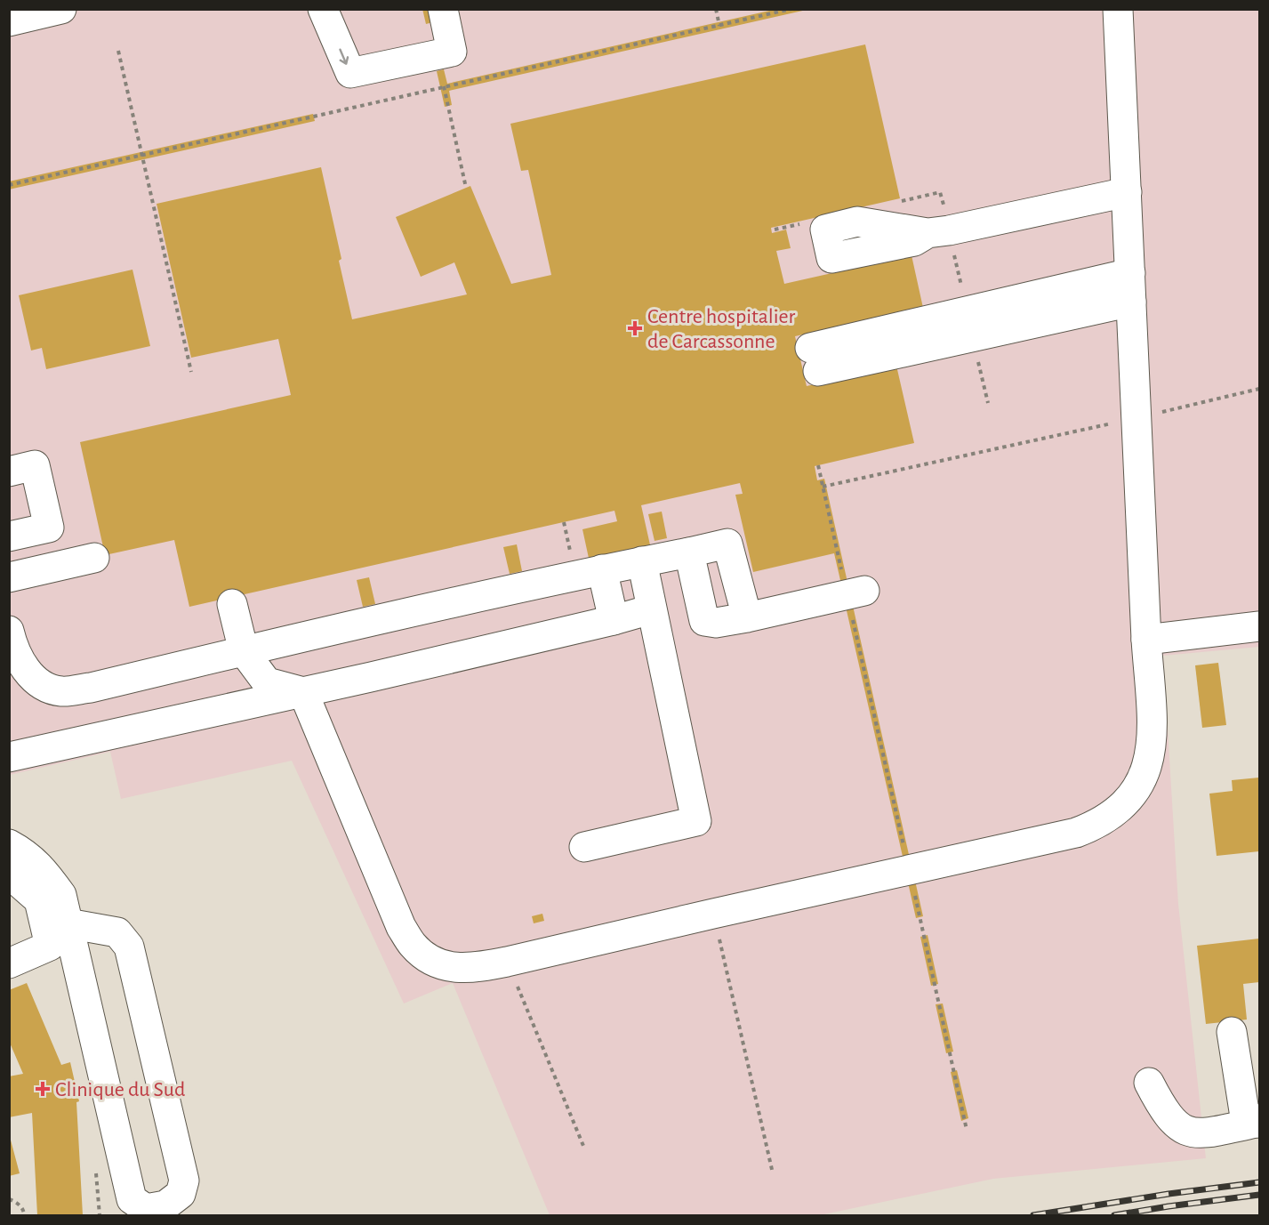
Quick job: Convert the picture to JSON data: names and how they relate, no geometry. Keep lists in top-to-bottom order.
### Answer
{
  "places": {
    "health": ["Centre hospitalier de Carcassonne", "Clinique du Sud"]
  }
}
